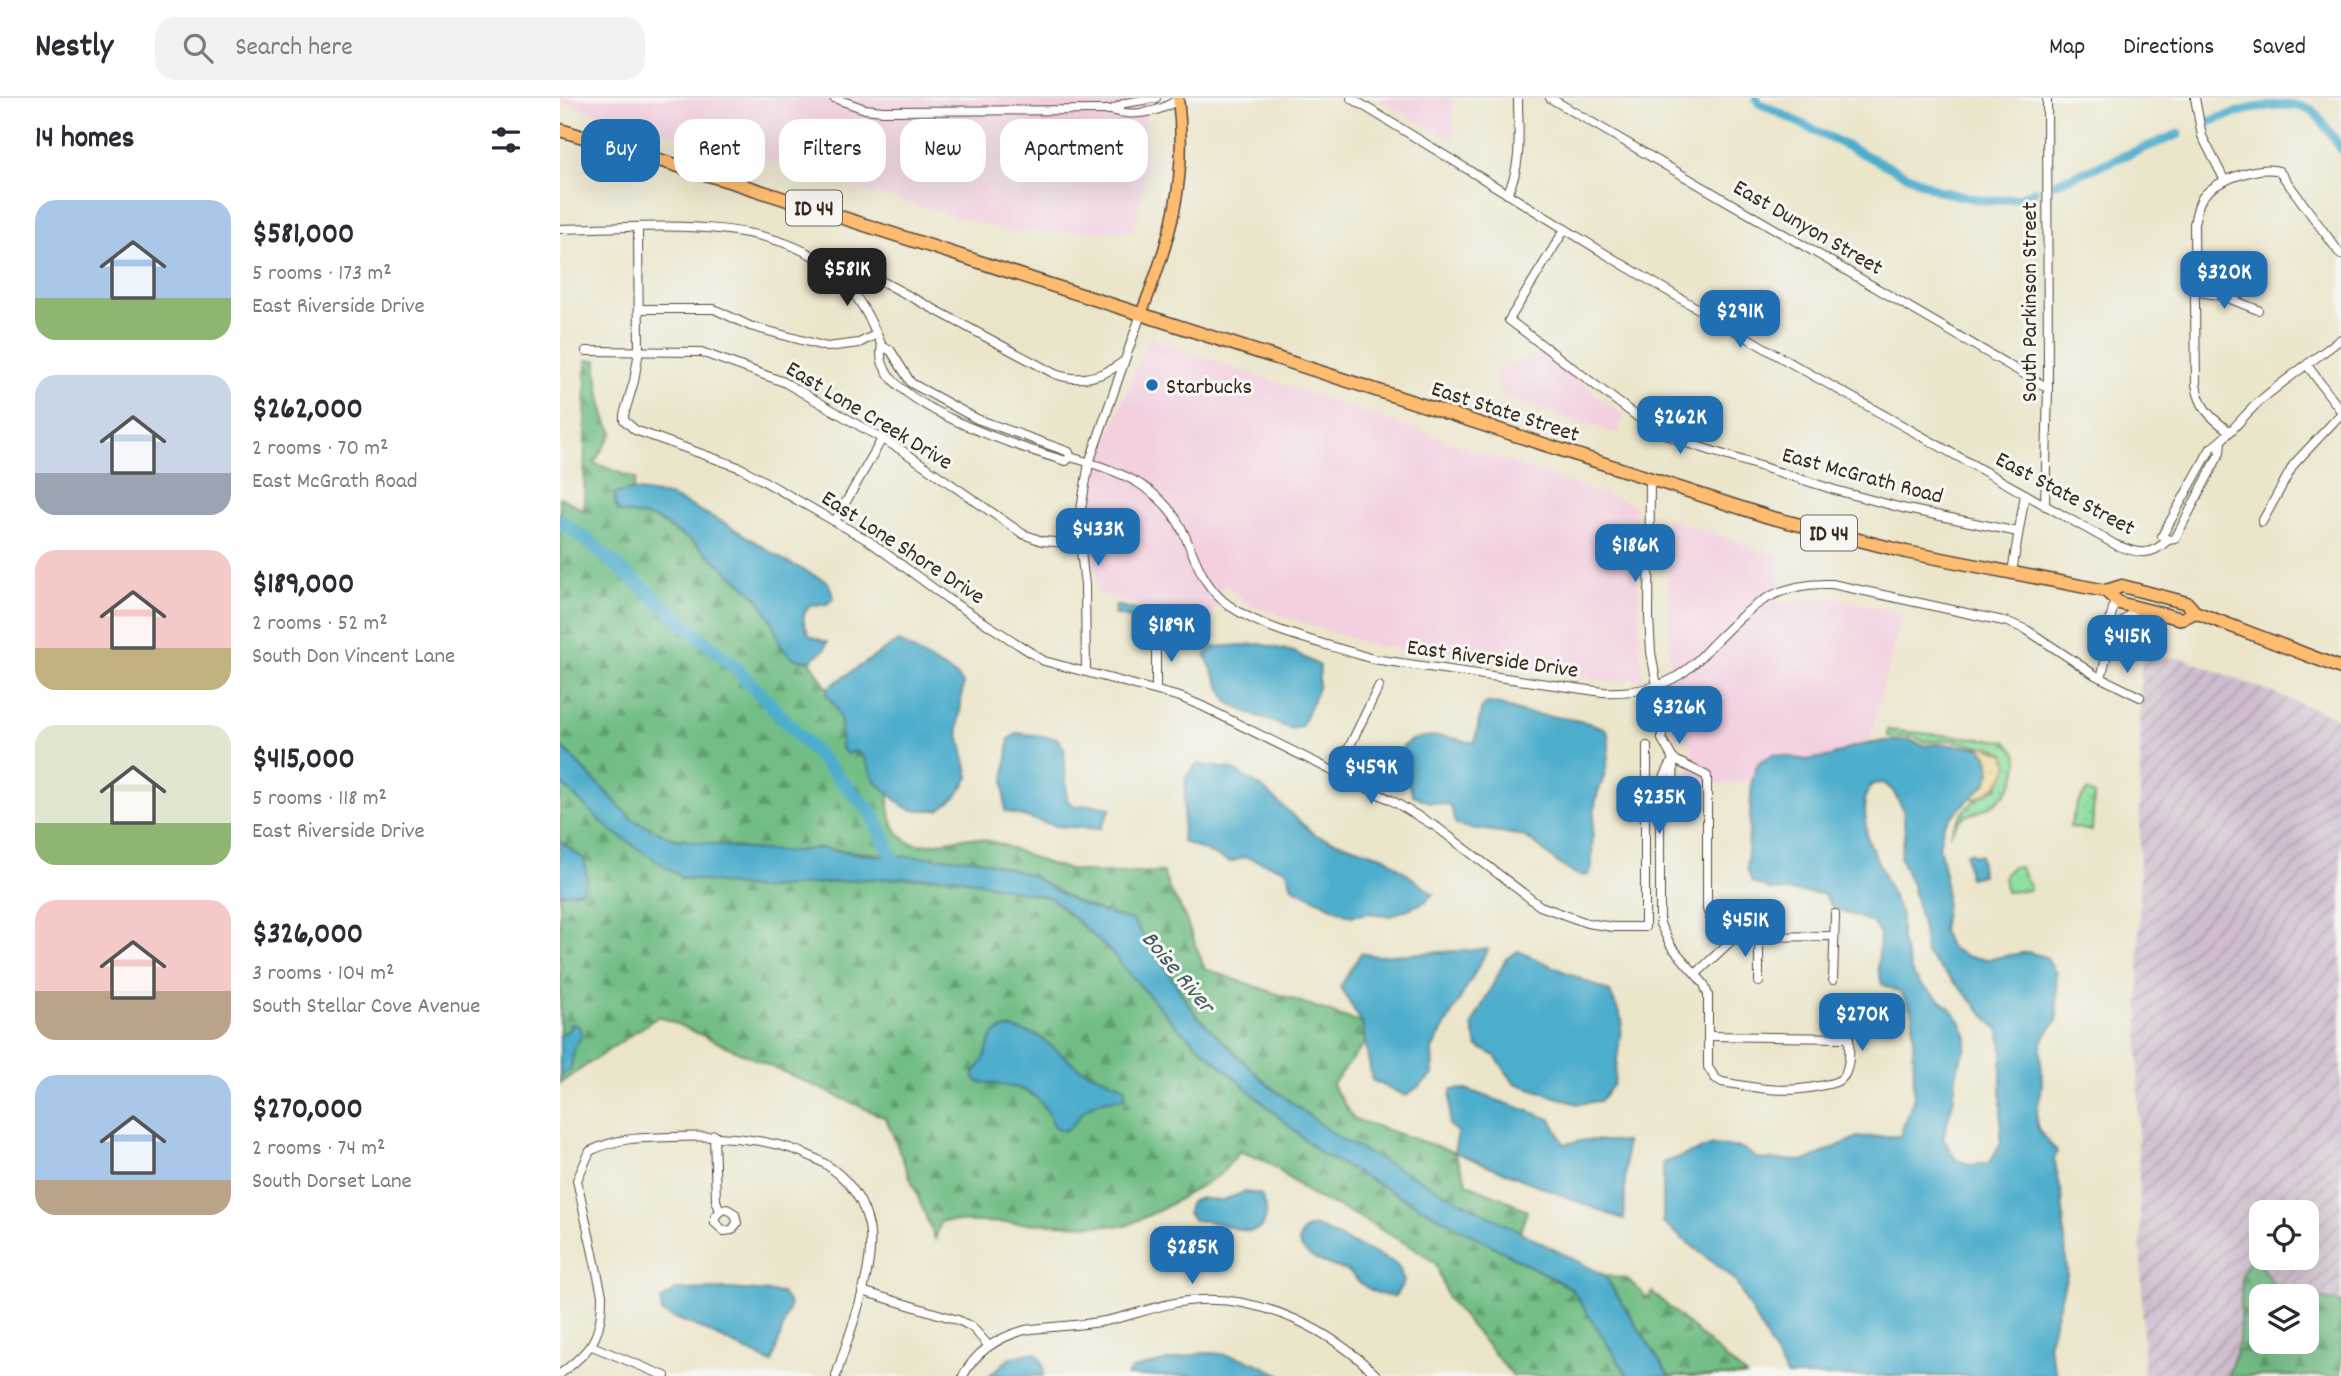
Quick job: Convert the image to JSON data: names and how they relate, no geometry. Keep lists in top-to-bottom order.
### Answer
{
  "streets": {
    "highway": ["ID 44", "East State Street"],
    "street": [
      "East Dunyon Street",
      "South Parkinson Street",
      "East Lone Creek Drive",
      "East McGrath Road",
      "East Lone Shore Drive",
      "East Riverside Drive"
    ]
  },
  "crossings": [
    ["ID 44", "East State Street"],
    ["East Dunyon Street", "South Parkinson Street"],
    ["South Parkinson Street", "East State Street"],
    ["East State Street", "East McGrath Road"],
    ["East Lone Creek Drive", "East Lone Shore Drive"]
  ],
  "water": ["Boise River"],
  "places": ["Starbucks"],
  "page": {
    "header": "Nestly",
    "search": "Search here",
    "nav": ["Map", "Directions", "Saved"],
    "heading": "14 homes",
    "chip": [
      "Buy",
      "Rent",
      "Filters",
      "New",
      "Apartment"
    ],
    "list": [
      {
        "name": "$581,000",
        "note": "5 rooms · 173 m² · East Riverside Drive"
      },
      {
        "name": "$262,000",
        "note": "2 rooms · 70 m² · East McGrath Road"
      },
      {
        "name": "$189,000",
        "note": "2 rooms · 52 m² · South Don Vincent Lane"
      },
      {
        "name": "$415,000",
        "note": "5 rooms · 118 m² · East Riverside Drive"
      },
      {
        "name": "$326,000",
        "note": "3 rooms · 104 m² · South Stellar Cove Avenue"
      },
      {
        "name": "$270,000",
        "note": "2 rooms · 74 m² · South Dorset Lane"
      }
    ],
    "price": [
      "$581K",
      "$320K",
      "$291K",
      "$262K",
      "$433K",
      "$186K",
      "$189K",
      "$415K",
      "$326K",
      "$459K",
      "$235K",
      "$451K",
      "$270K",
      "$285K"
    ]
  }
}
